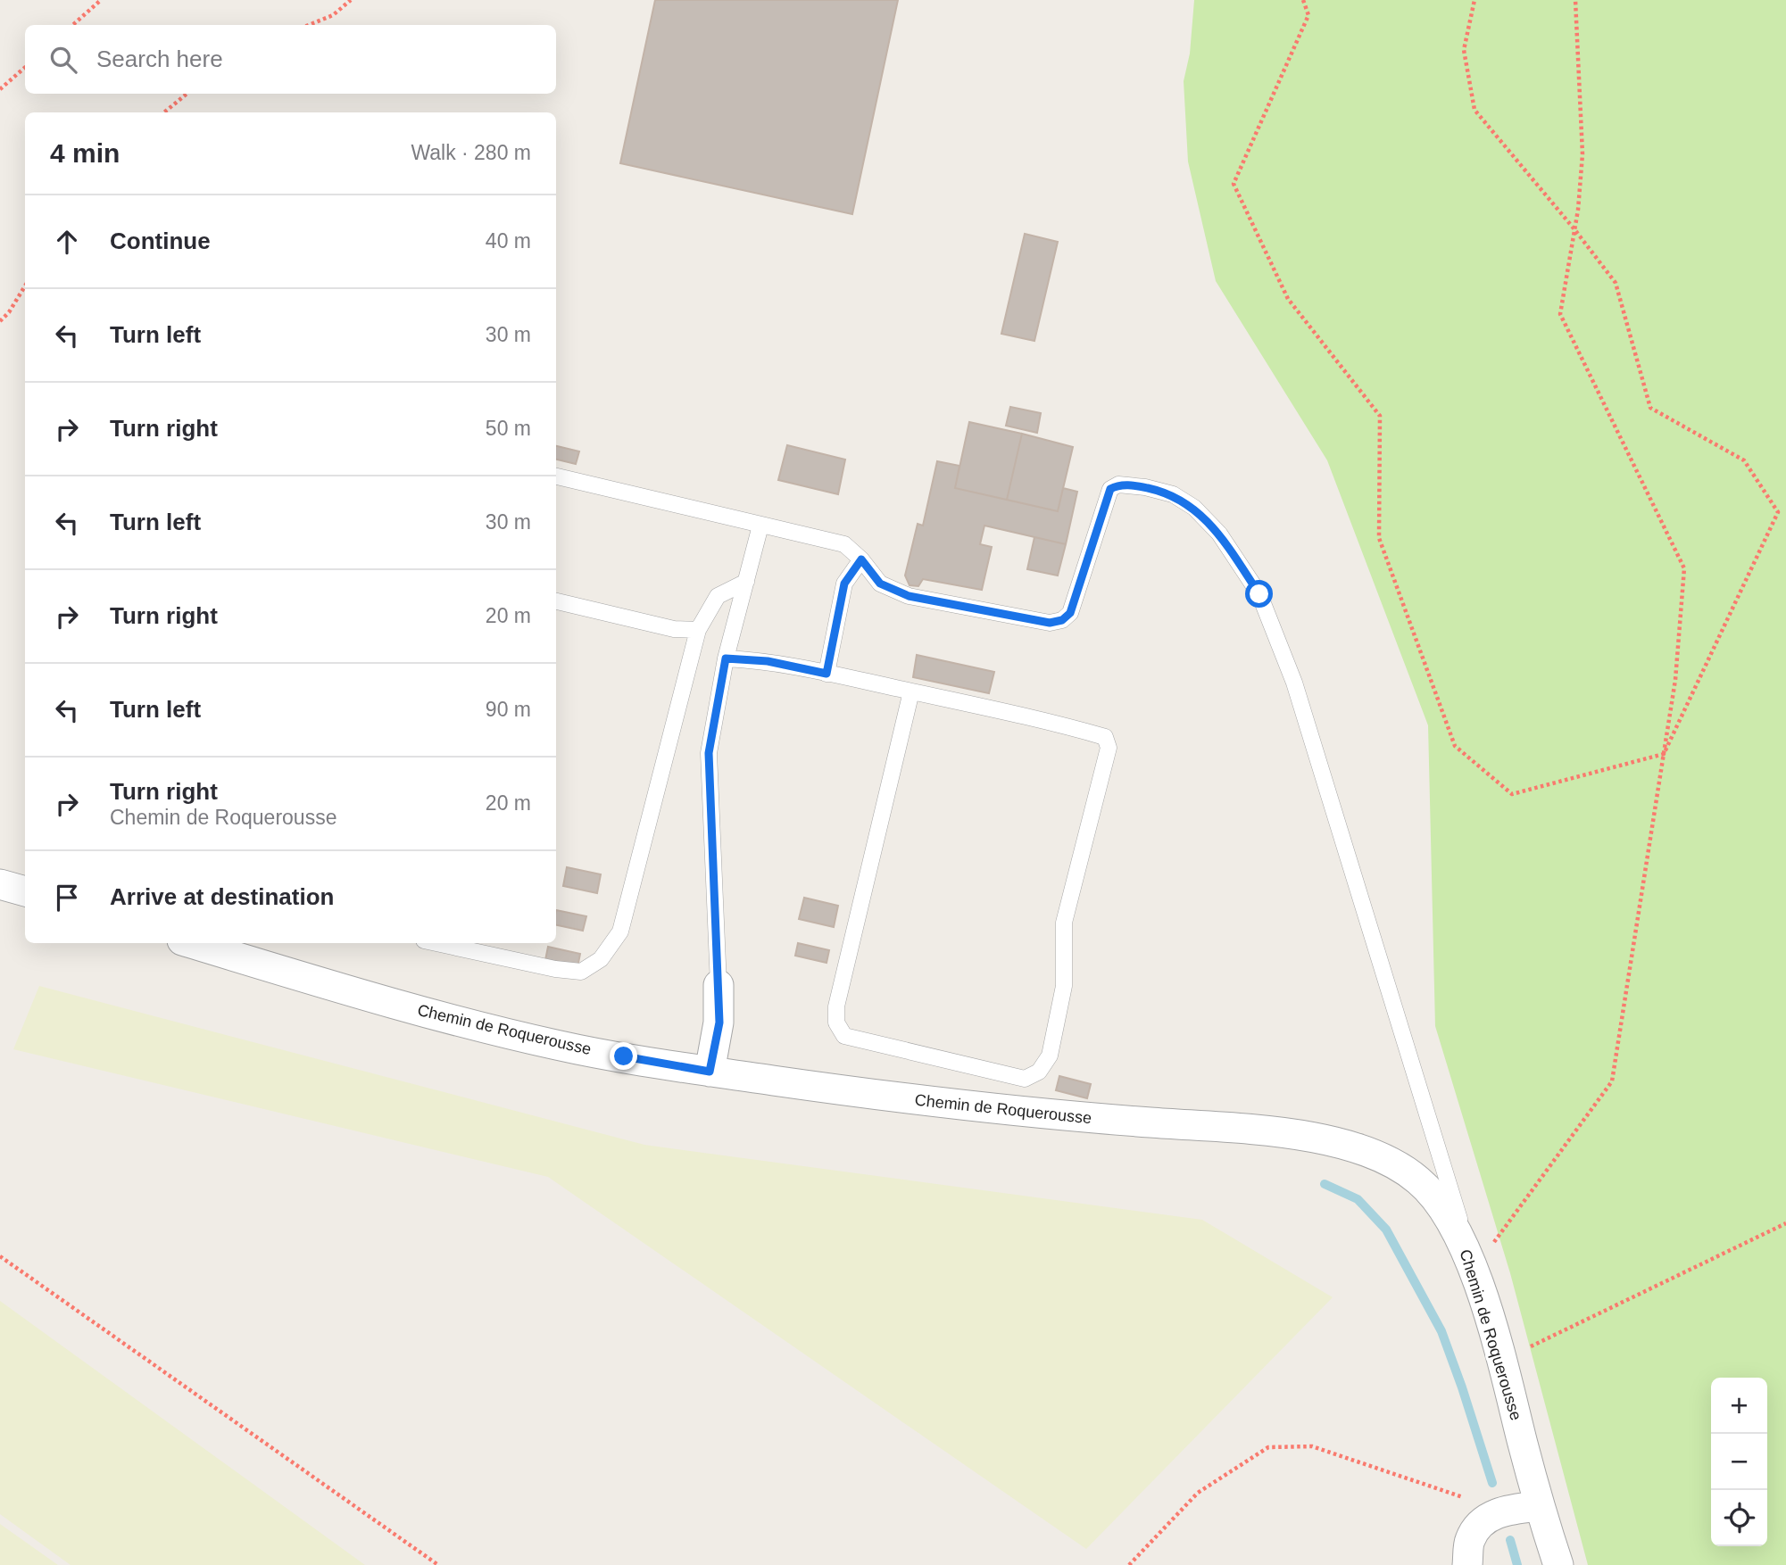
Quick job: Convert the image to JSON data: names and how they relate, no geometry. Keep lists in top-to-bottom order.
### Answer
{
  "streets": {
    "street": ["Chemin de Roquerousse"]
  },
  "page": {
    "search": "Search here",
    "heading": ["4 min", "Walk · 280 m"],
    "list": [
      ["Continue", "40 m"],
      ["Turn left", "30 m"],
      ["Turn right", "50 m"],
      ["Turn left", "30 m"],
      ["Turn right", "20 m"],
      ["Turn left", "90 m"],
      ["Turn right", "Chemin de Roquerousse", "20 m"],
      "Arrive at destination"
    ],
    "map_buttons": ["+", "−"]
  }
}
